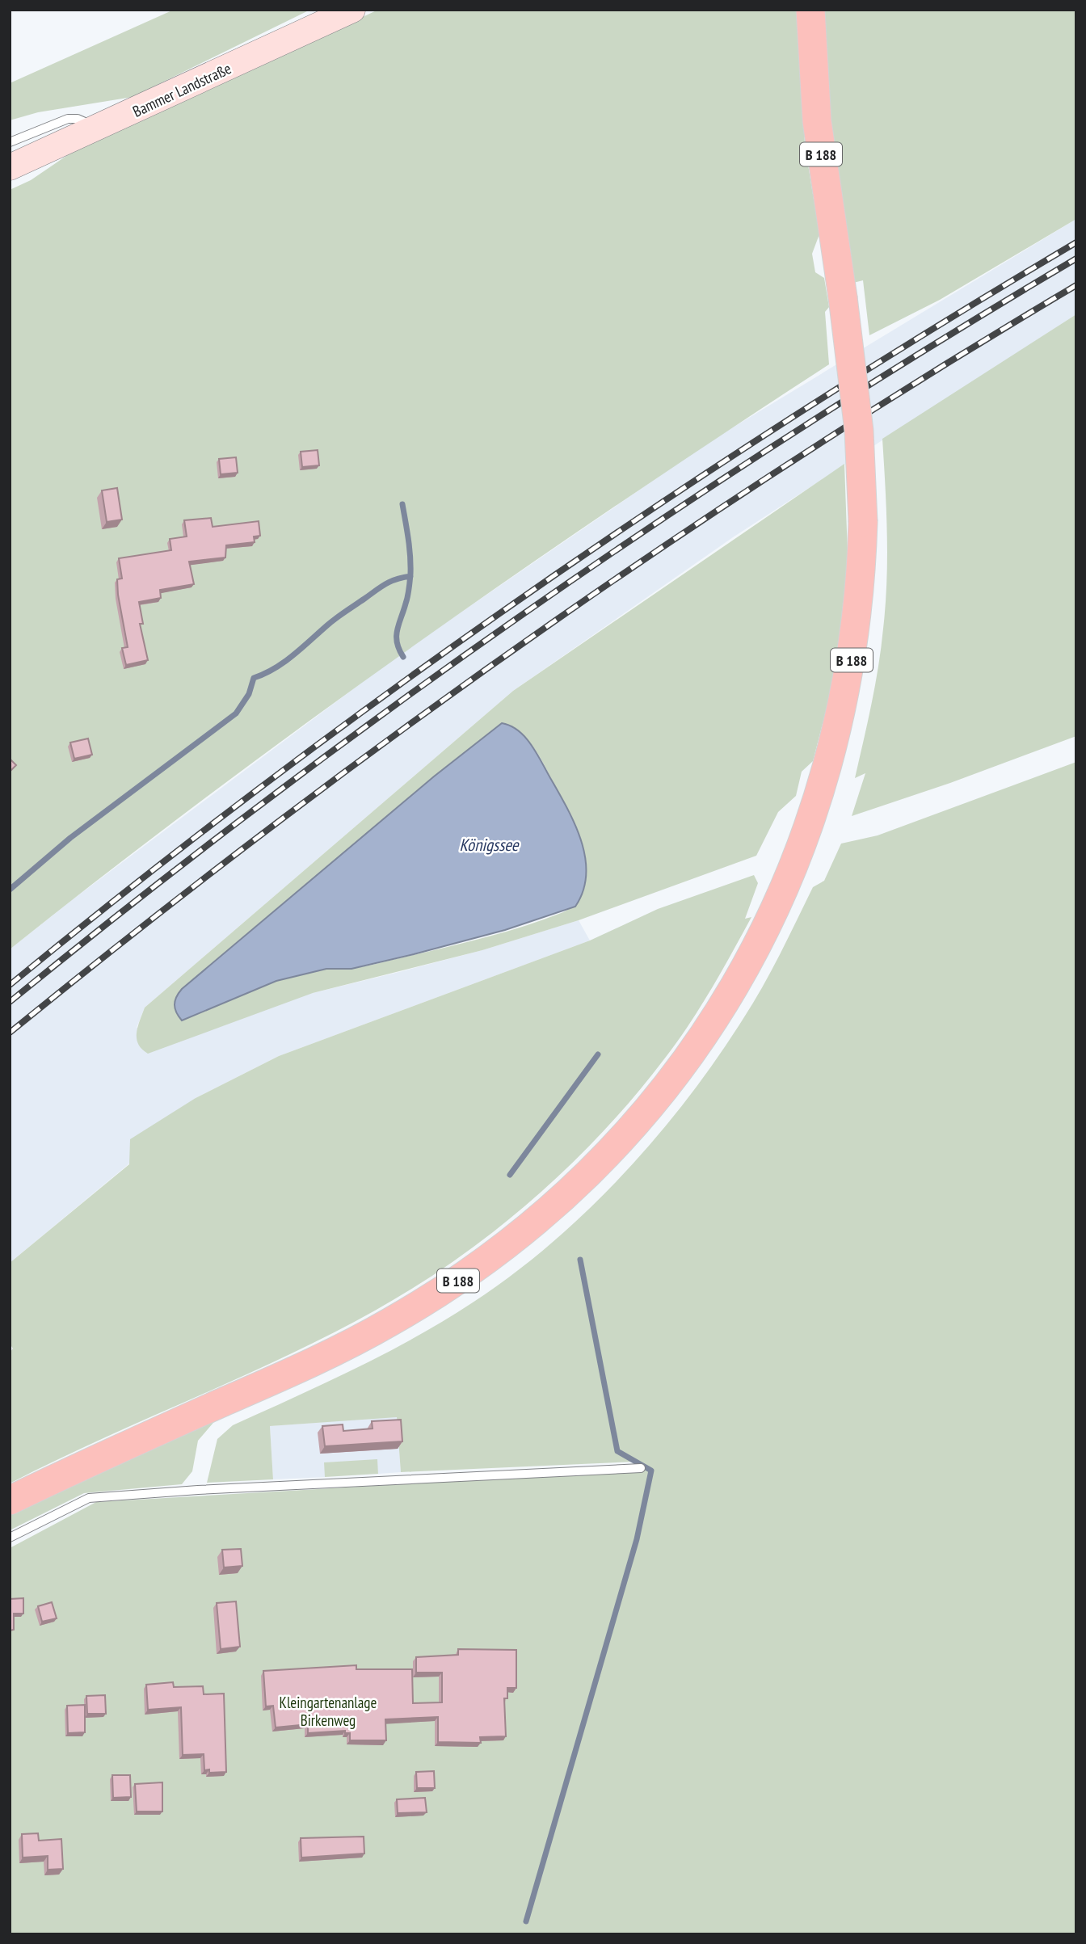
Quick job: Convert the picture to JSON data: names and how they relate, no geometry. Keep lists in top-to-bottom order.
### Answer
{
  "streets": {
    "main road": ["Bammer Landstraße", "B 188"]
  },
  "water": ["Königssee"],
  "parks": ["Kleingartenanlage Birkenweg"]
}
